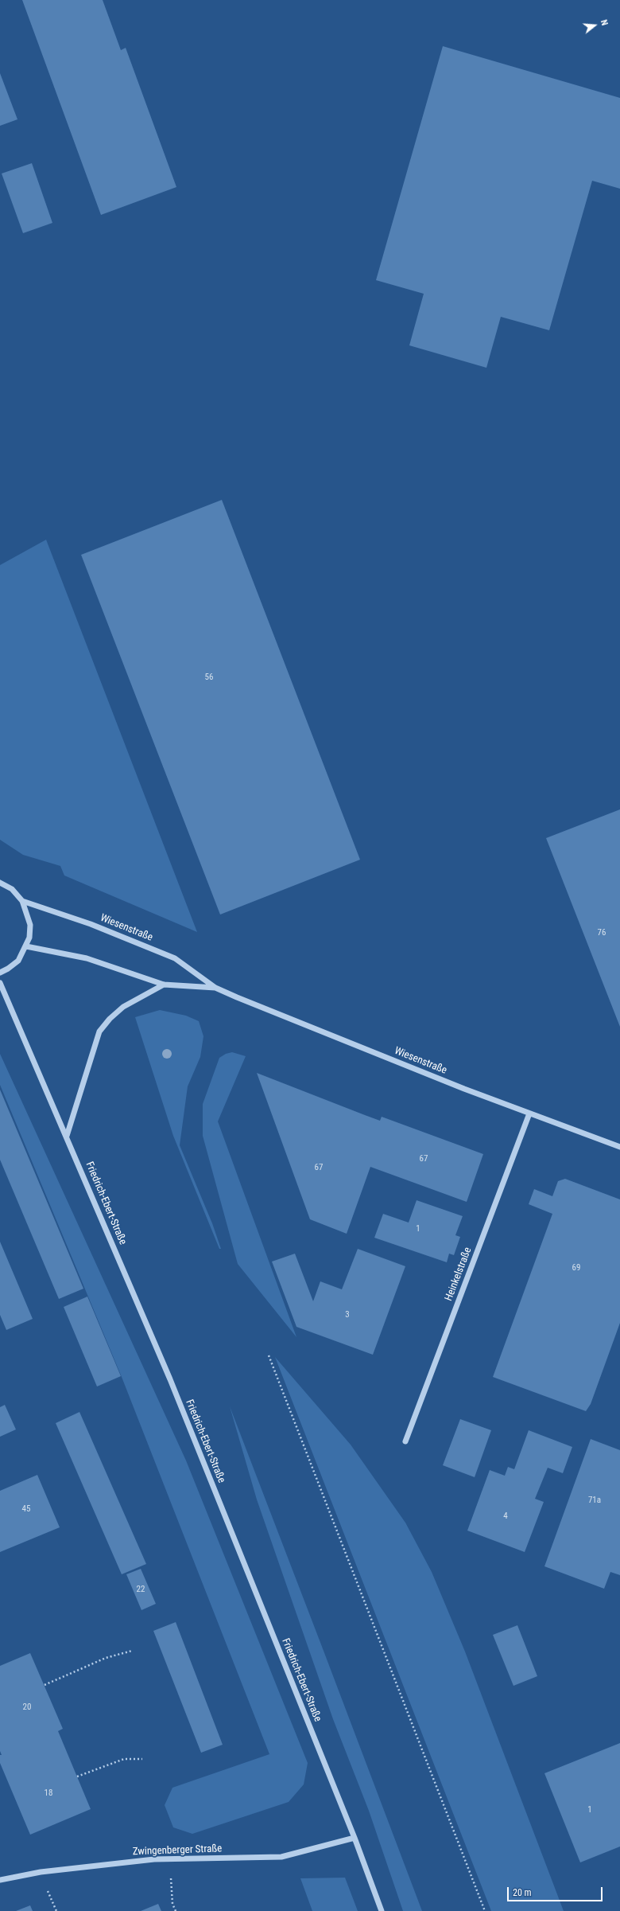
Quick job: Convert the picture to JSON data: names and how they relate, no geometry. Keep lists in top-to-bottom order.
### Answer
{
  "streets": {
    "street": [
      "Wiesenstraße",
      "Friedrich-Ebert-Straße",
      "Heinkelstraße",
      "Zwingenberger Straße"
    ]
  },
  "crossings": [
    ["Wiesenstraße", "Heinkelstraße"],
    ["Friedrich-Ebert-Straße", "Zwingenberger Straße"]
  ],
  "house_numbers": [
    "56",
    "76",
    "67",
    "67",
    "1",
    "69",
    "3",
    "71a",
    "45",
    "4",
    "22",
    "20",
    "18",
    "1"
  ],
  "scale_bar": "20 m",
  "north": "right"
}
